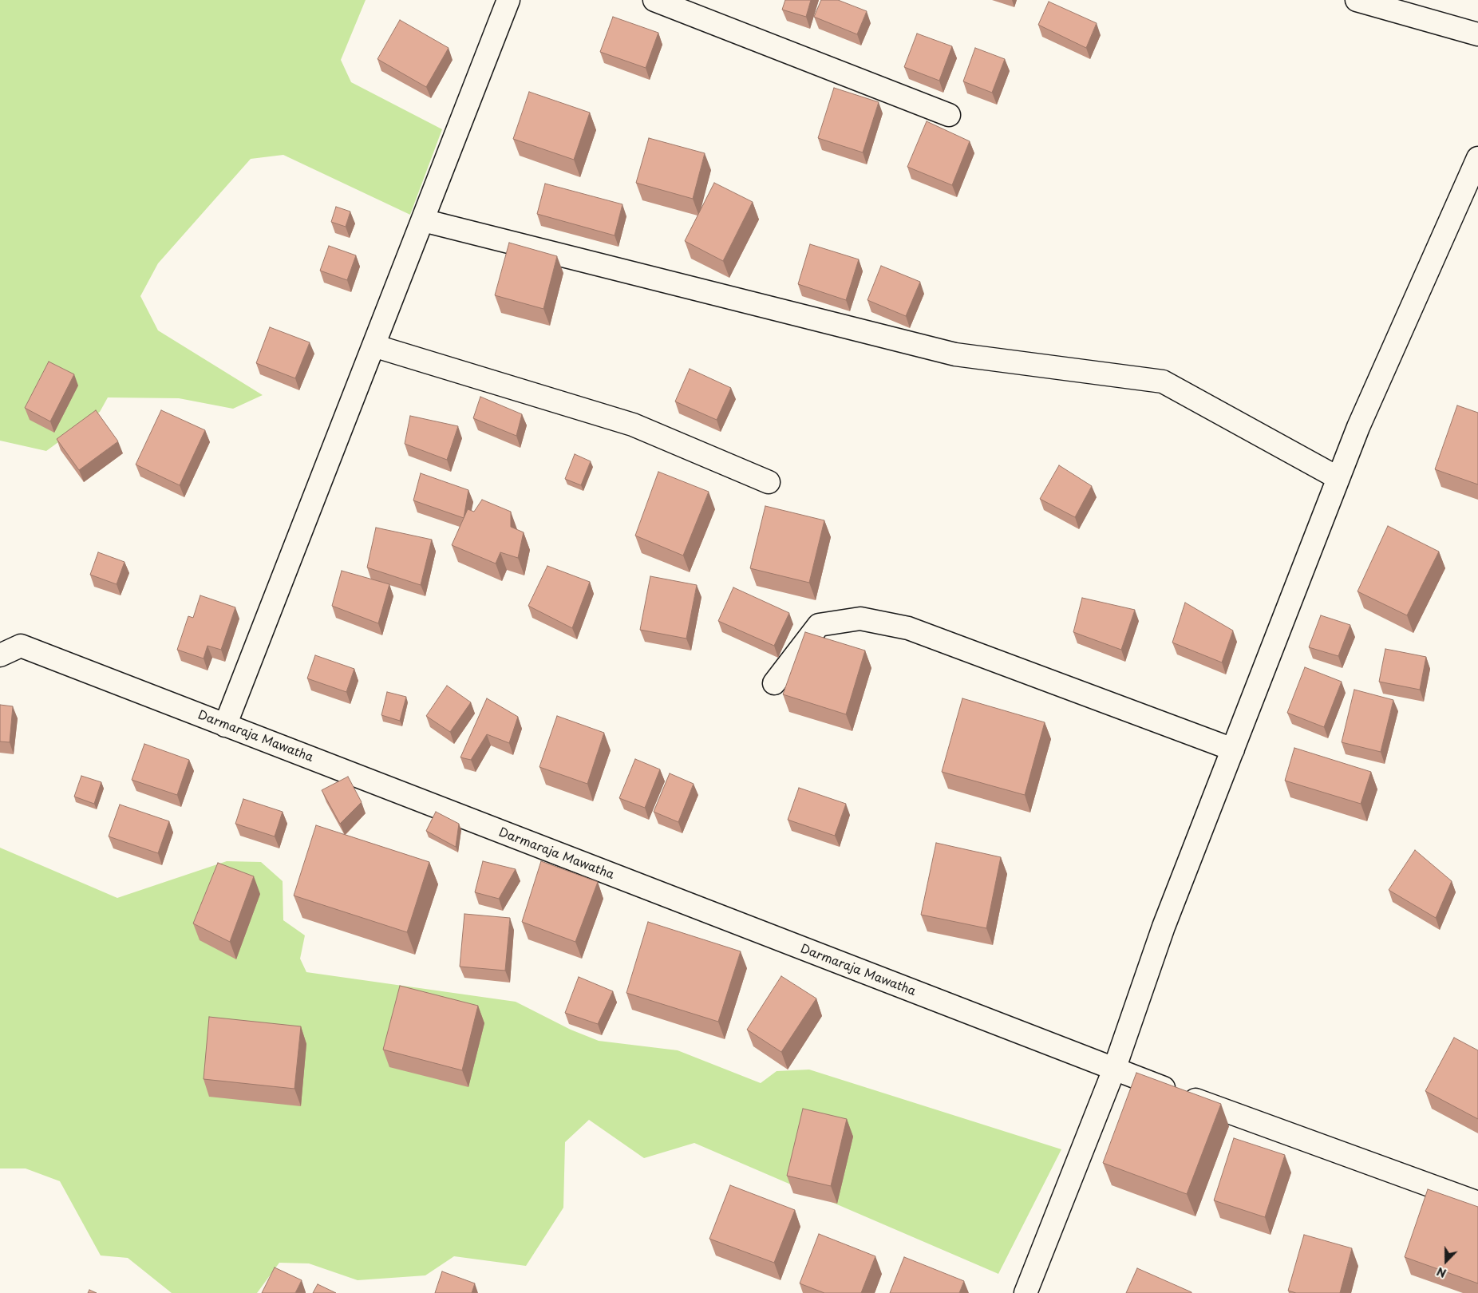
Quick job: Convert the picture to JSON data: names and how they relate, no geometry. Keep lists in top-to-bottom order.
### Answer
{
  "streets": {
    "street": ["Darmaraja Mawatha"]
  },
  "north": "bottom"
}
